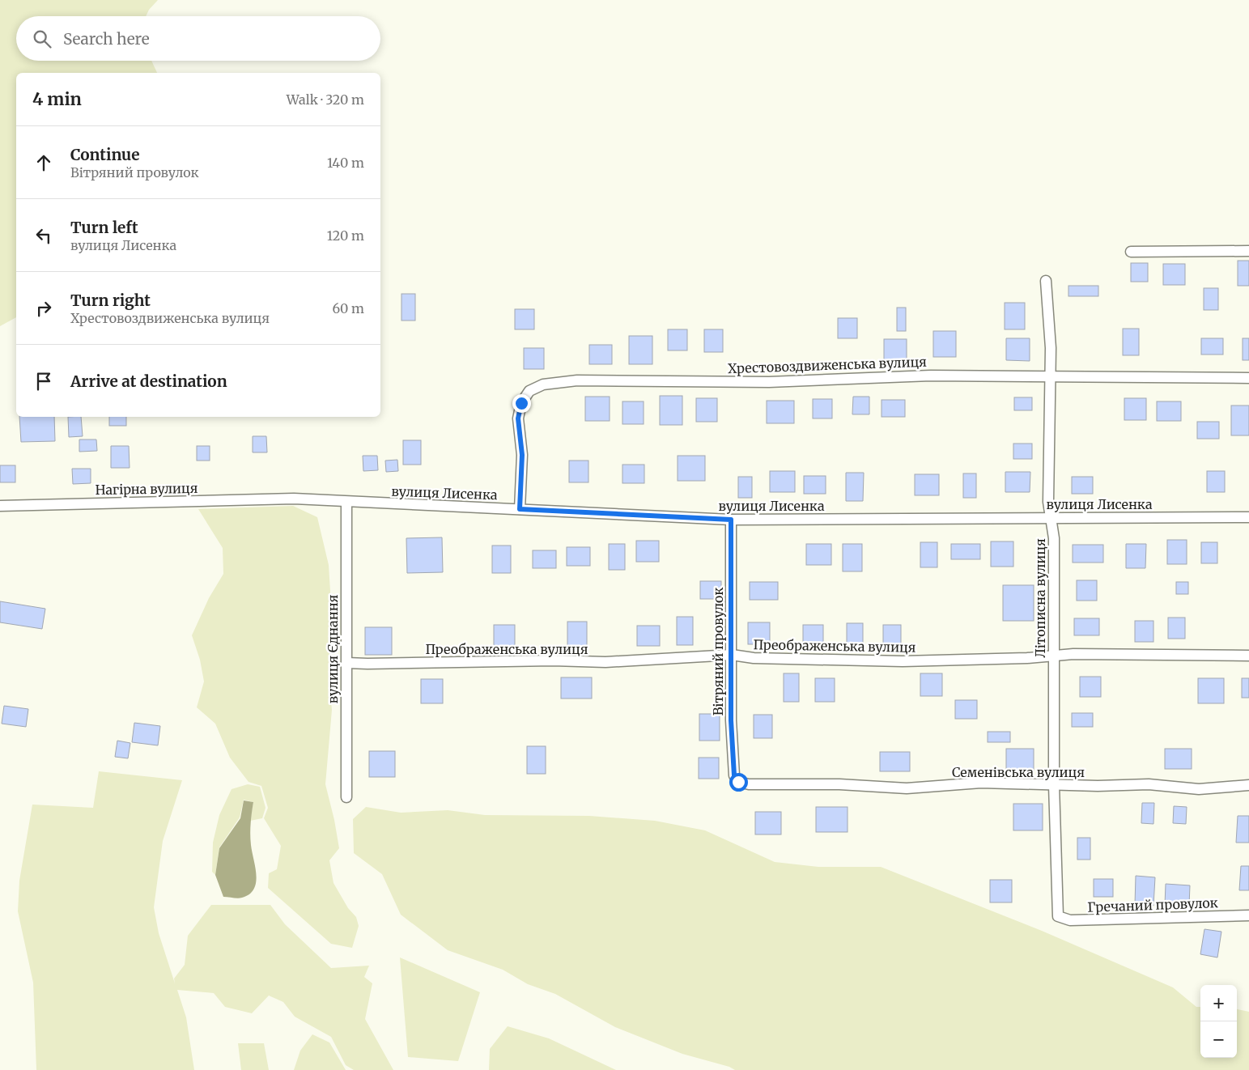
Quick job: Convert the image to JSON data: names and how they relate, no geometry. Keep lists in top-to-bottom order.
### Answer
{
  "streets": {
    "street": [
      "Хрестовоздвиженська вулиця",
      "Нагірна вулиця",
      "вулиця Лисенка",
      "Літописна вулиця",
      "Преображенська вулиця",
      "вулиця Єднання",
      "Вітряний провулок",
      "Семенівська вулиця",
      "Гречаний провулок"
    ]
  },
  "crossings": [
    ["Хрестовоздвиженська вулиця", "вулиця Лисенка"],
    ["Хрестовоздвиженська вулиця", "Літописна вулиця"],
    ["Нагірна вулиця", "вулиця Лисенка"],
    ["вулиця Лисенка", "Літописна вулиця"],
    ["вулиця Лисенка", "вулиця Єднання"],
    ["вулиця Лисенка", "Вітряний провулок"],
    ["Літописна вулиця", "Преображенська вулиця"],
    ["Літописна вулиця", "Семенівська вулиця"],
    ["Літописна вулиця", "Гречаний провулок"],
    ["Преображенська вулиця", "вулиця Єднання"],
    ["Преображенська вулиця", "Вітряний провулок"],
    ["Вітряний провулок", "Семенівська вулиця"]
  ],
  "page": {
    "search": "Search here",
    "heading": ["4 min", "Walk · 320 m"],
    "list": [
      ["Continue", "Вітряний провулок", "140 m"],
      ["Turn left", "вулиця Лисенка", "120 m"],
      ["Turn right", "Хрестовоздвиженська вулиця", "60 m"],
      "Arrive at destination"
    ],
    "map_buttons": ["+", "−"]
  }
}
